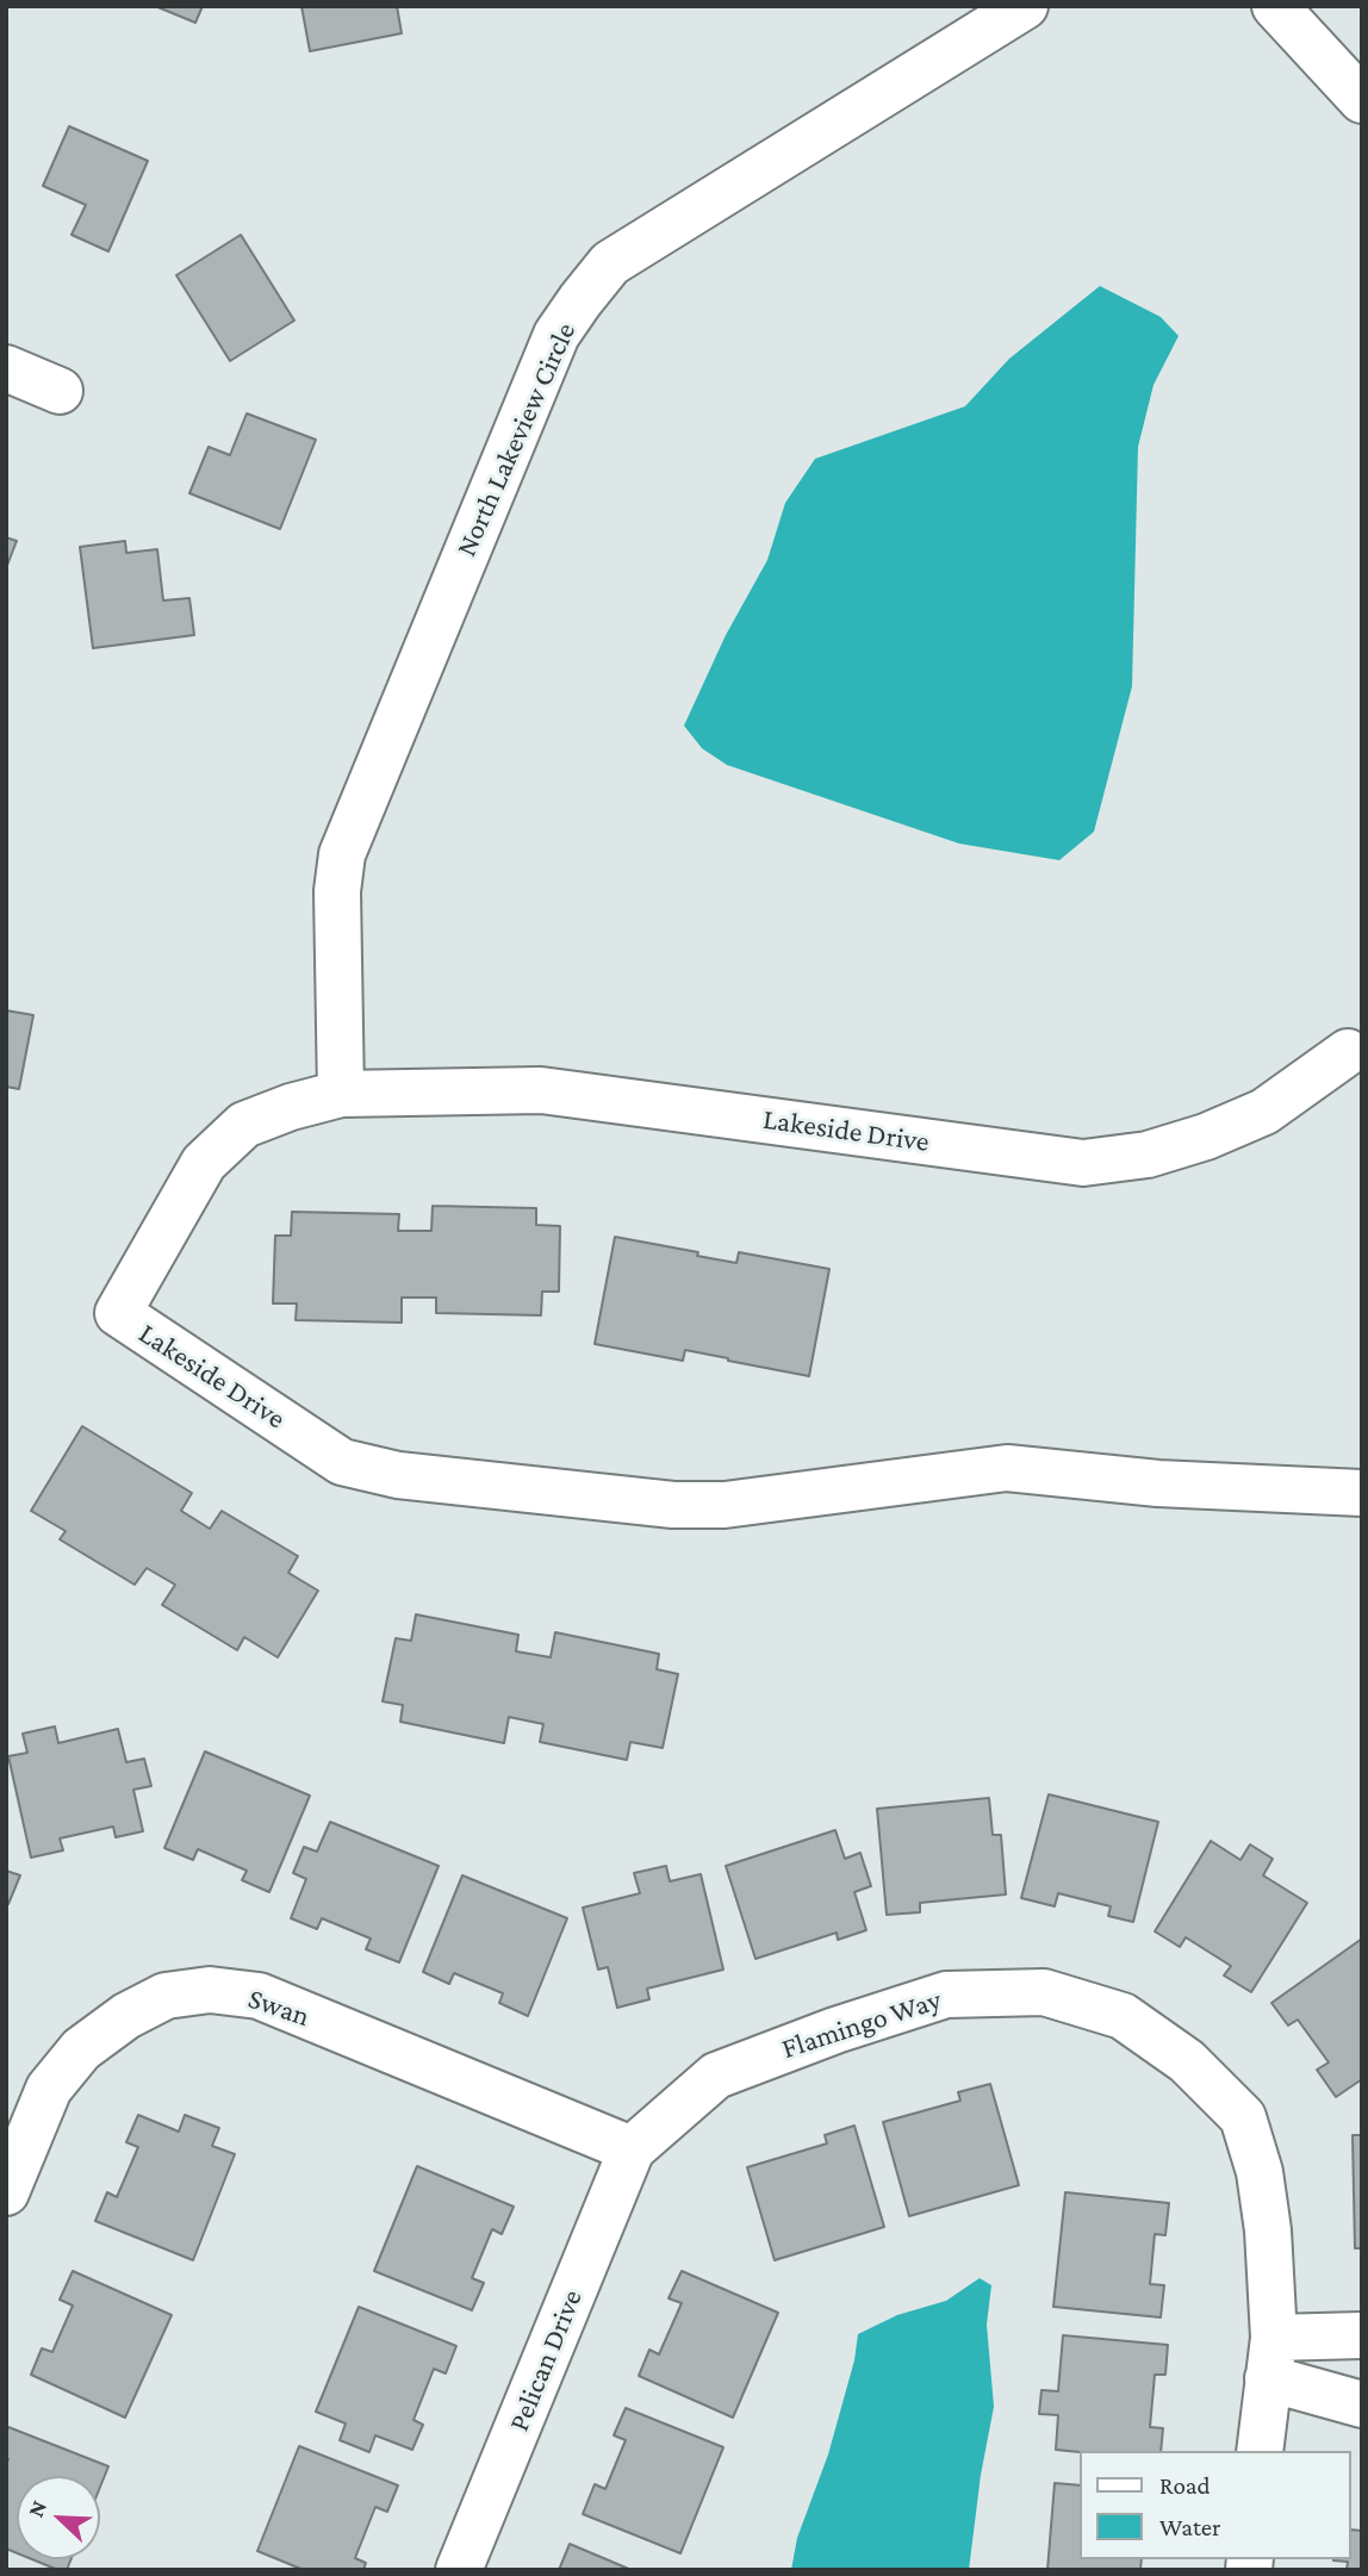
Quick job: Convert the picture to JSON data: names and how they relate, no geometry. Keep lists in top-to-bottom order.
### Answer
{
  "streets": {
    "street": [
      "North Lakeview Circle",
      "Lakeside Drive",
      "Swan",
      "Flamingo Way",
      "Pelican Drive"
    ]
  },
  "crossings": [
    ["North Lakeview Circle", "Lakeside Drive"],
    ["Swan", "Flamingo Way"],
    ["Swan", "Pelican Drive"],
    ["Flamingo Way", "Pelican Drive"]
  ],
  "legend": ["Road", "Water"],
  "north": "top left"
}
